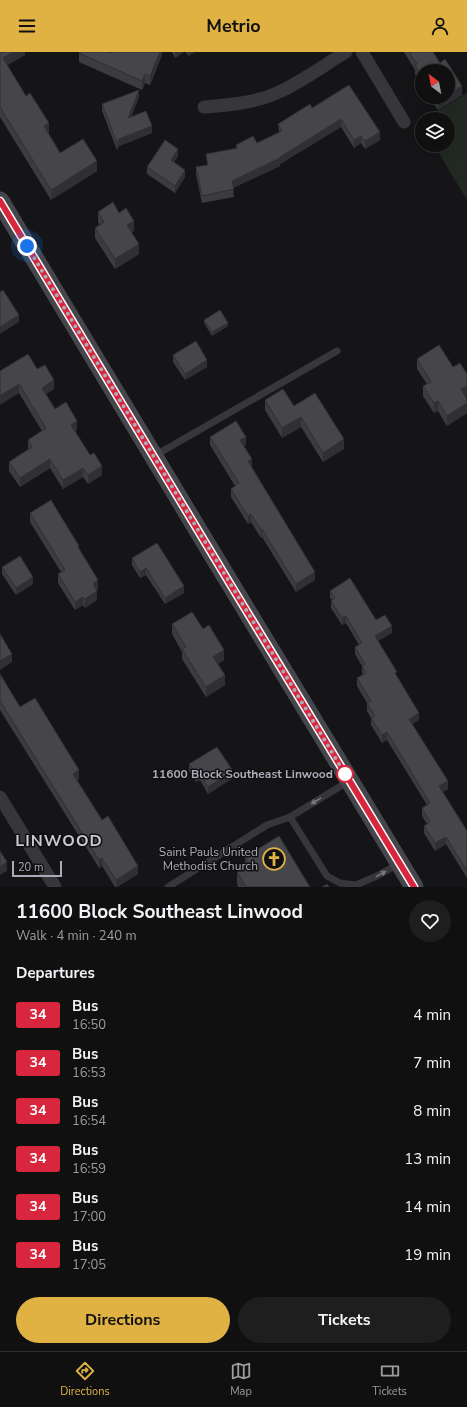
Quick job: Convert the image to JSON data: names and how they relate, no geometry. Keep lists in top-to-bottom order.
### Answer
{
  "districts": ["LINWOOD"],
  "places": {
    "other": ["11600 Block Southeast Linwood"],
    "church": ["Saint Pauls United Methodist Church"]
  },
  "lines": ["bus line 34"],
  "scale_bar": "20 m",
  "north": "top left",
  "page": {
    "header": "Metrio",
    "scale": "20 m",
    "heading": [
      ["11600 Block Southeast Linwood", "Walk · 4 min · 240 m"],
      "Departures"
    ],
    "list": [
      {
        "mark": "34",
        "name": "Bus",
        "note": "16:50",
        "value": "4 min"
      },
      {
        "mark": "34",
        "name": "Bus",
        "note": "16:53",
        "value": "7 min"
      },
      {
        "mark": "34",
        "name": "Bus",
        "note": "16:54",
        "value": "8 min"
      },
      {
        "mark": "34",
        "name": "Bus",
        "note": "16:59",
        "value": "13 min"
      },
      {
        "mark": "34",
        "name": "Bus",
        "note": "17:00",
        "value": "14 min"
      },
      {
        "mark": "34",
        "name": "Bus",
        "note": "17:05",
        "value": "19 min"
      }
    ],
    "buttons": ["Directions", "Tickets"],
    "tabs": ["Directions", "Map", "Tickets"]
  }
}
